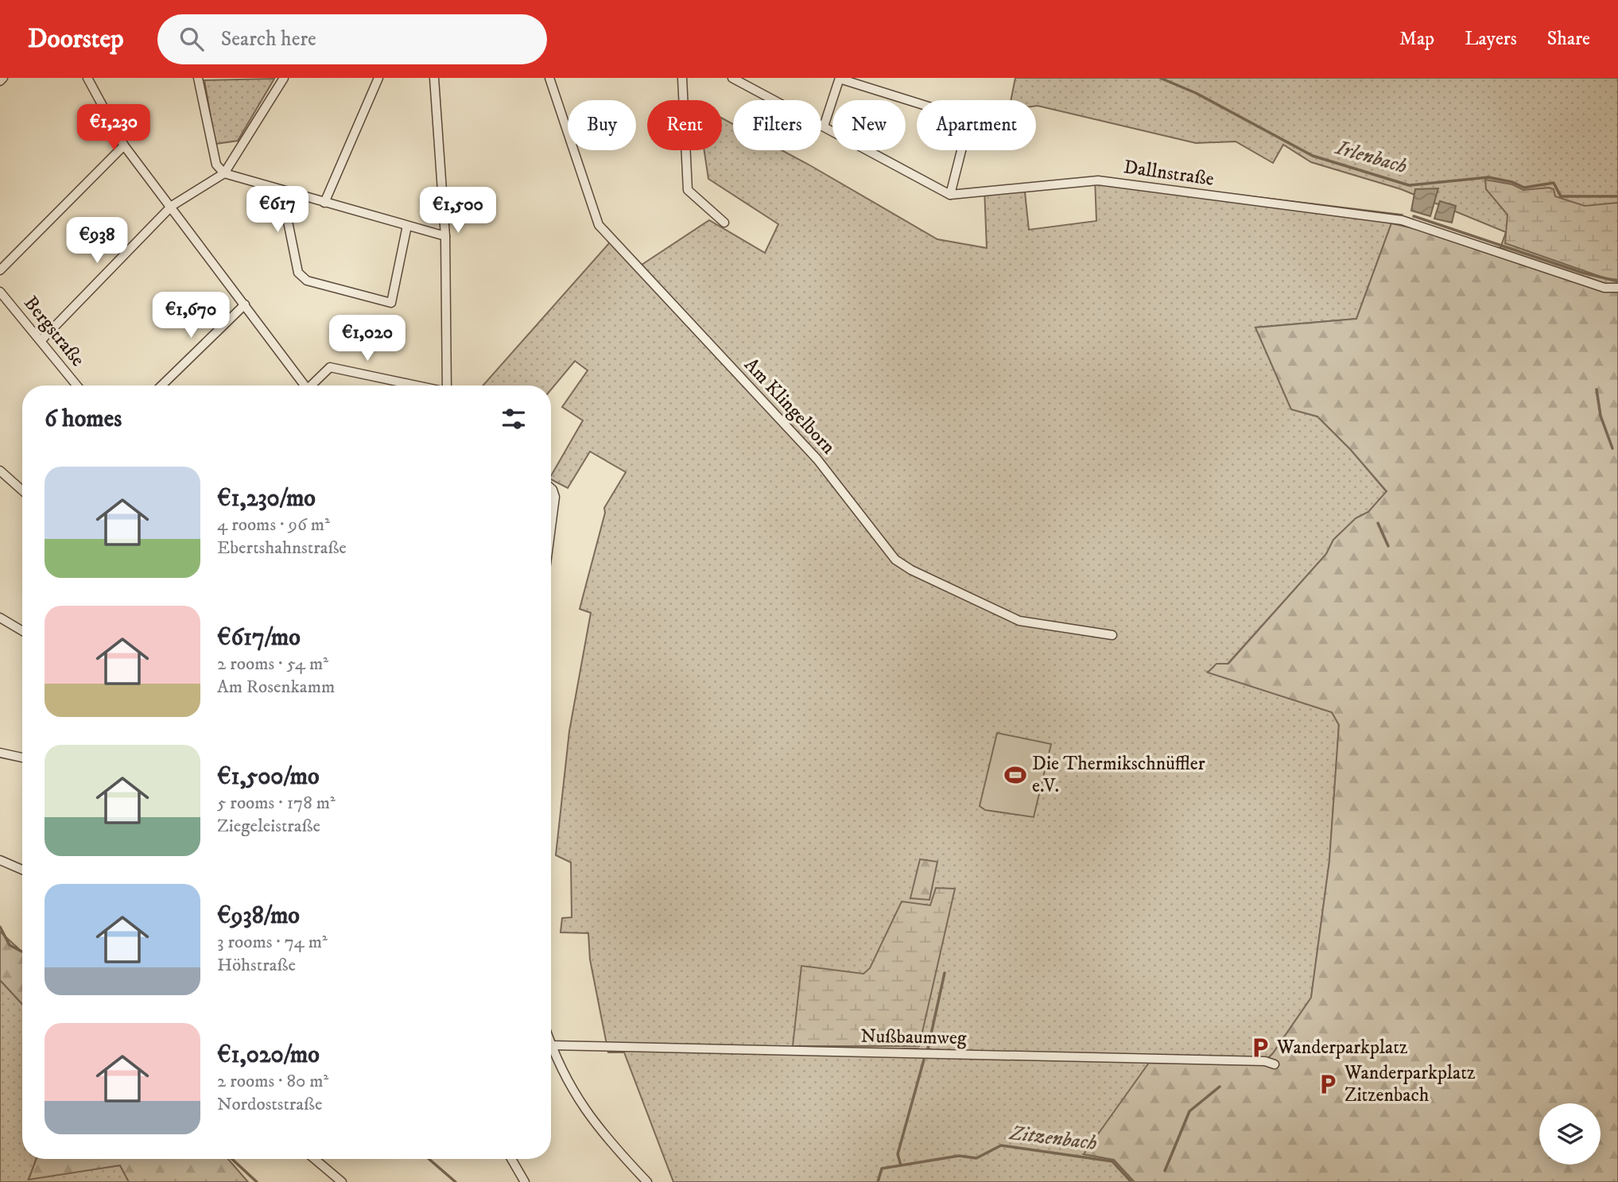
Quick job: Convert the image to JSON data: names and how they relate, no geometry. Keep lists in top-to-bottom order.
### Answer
{
  "streets": {
    "street": [
      "Dallnstraße",
      "Bergstraße",
      "Am Klingelborn",
      "Nußbaumweg"
    ]
  },
  "water": ["Irlenbach", "Zitzenbach"],
  "places": {
    "sports": ["Die Thermikschnüffler e.V."],
    "parking": ["Wanderparkplatz", "Wanderparkplatz Zitzenbach"]
  },
  "page": {
    "header": "Doorstep",
    "search": "Search here",
    "nav": ["Map", "Layers", "Share"],
    "chip": [
      "Buy",
      "Rent",
      "Filters",
      "New",
      "Apartment"
    ],
    "price": [
      "€1,230",
      "€617",
      "€1,500",
      "€938",
      "€1,670",
      "€1,020"
    ],
    "heading": "6 homes",
    "list": [
      {
        "name": "€1,230/mo",
        "note": "4 rooms · 96 m² · Ebertshahnstraße"
      },
      {
        "name": "€617/mo",
        "note": "2 rooms · 54 m² · Am Rosenkamm"
      },
      {
        "name": "€1,500/mo",
        "note": "5 rooms · 178 m² · Ziegeleistraße"
      },
      {
        "name": "€938/mo",
        "note": "3 rooms · 74 m² · Höhstraße"
      },
      {
        "name": "€1,020/mo",
        "note": "2 rooms · 80 m² · Nordoststraße"
      }
    ]
  }
}
